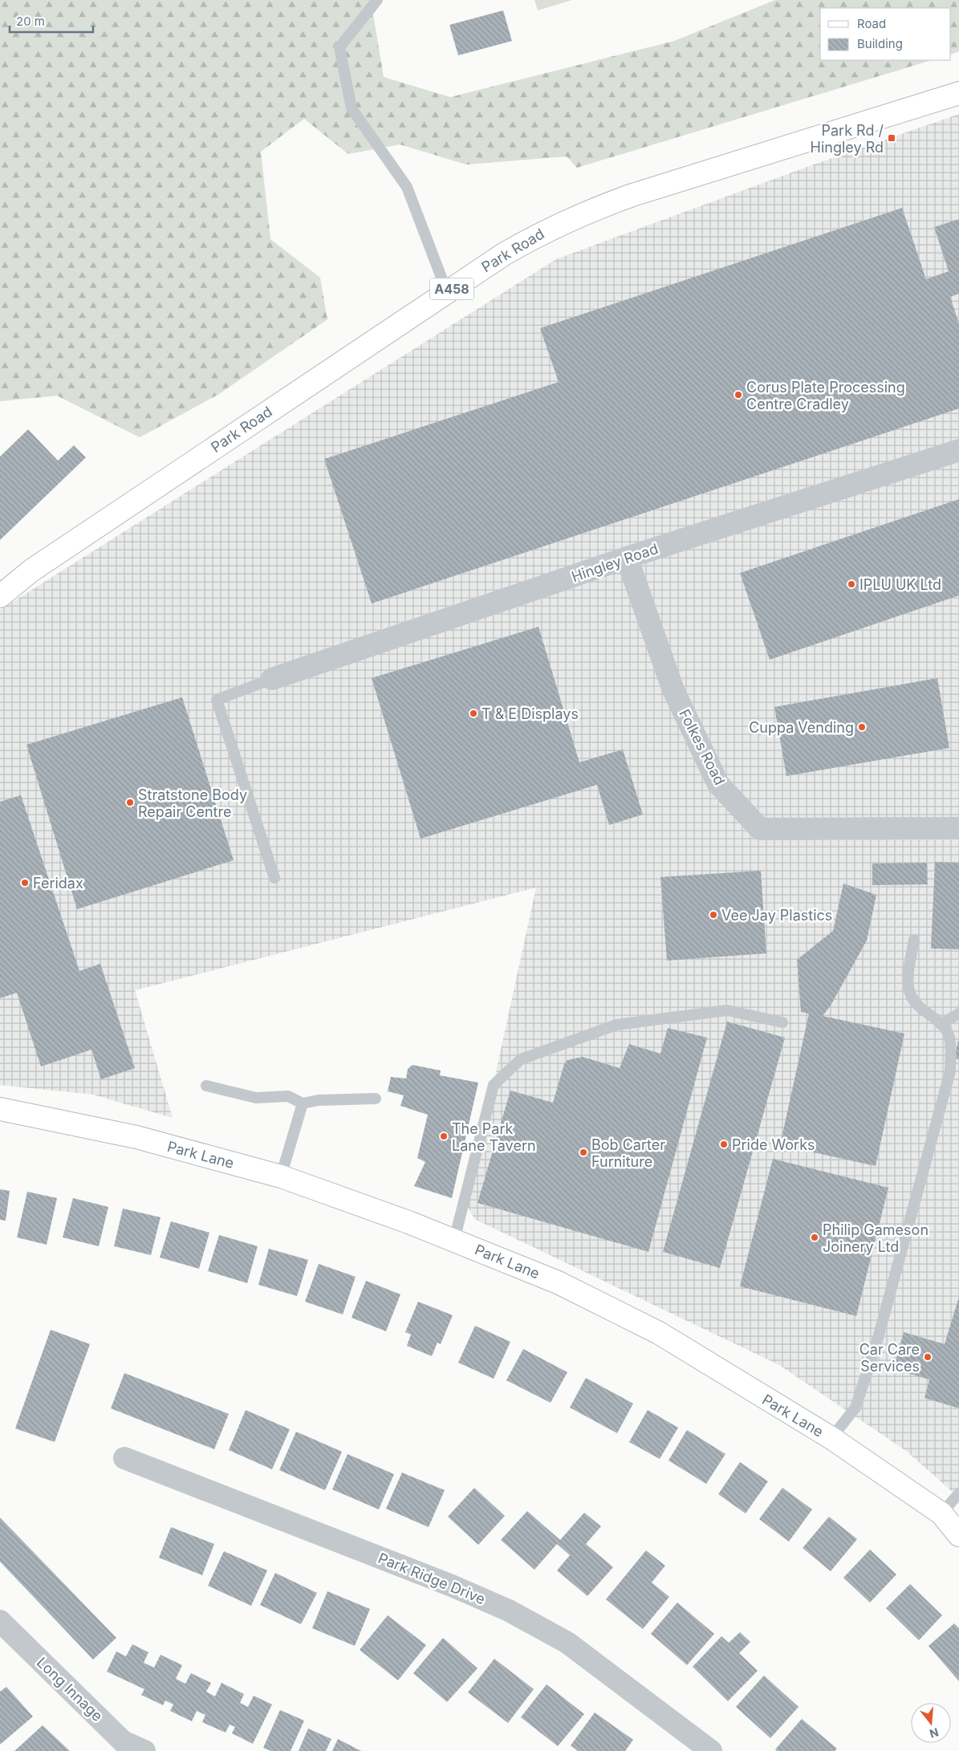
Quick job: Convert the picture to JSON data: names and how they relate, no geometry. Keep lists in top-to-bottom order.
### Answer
{
  "streets": {
    "main road": ["Park Road", "A458", "Park Lane"],
    "street": [
      "Hingley Road",
      "Folkes Road",
      "Park Ridge Drive",
      "Long Innage"
    ]
  },
  "crossings": [
    ["Hingley Road", "Folkes Road"]
  ],
  "places": {
    "transit": ["Park Rd / Hingley Rd"],
    "other": [
      "Corus Plate Processing Centre Cradley",
      "IPLU UK Ltd",
      "T & E Displays",
      "Cuppa Vending",
      "Stratstone Body Repair Centre",
      "Feridax",
      "Vee Jay Plastics",
      "The Park Lane Tavern",
      "Pride Works",
      "Bob Carter Furniture",
      "Philip Gameson Joinery Ltd",
      "Car Care Services"
    ]
  },
  "legend": ["Road", "Building"],
  "scale_bar": "20 m",
  "north": "bottom"
}
